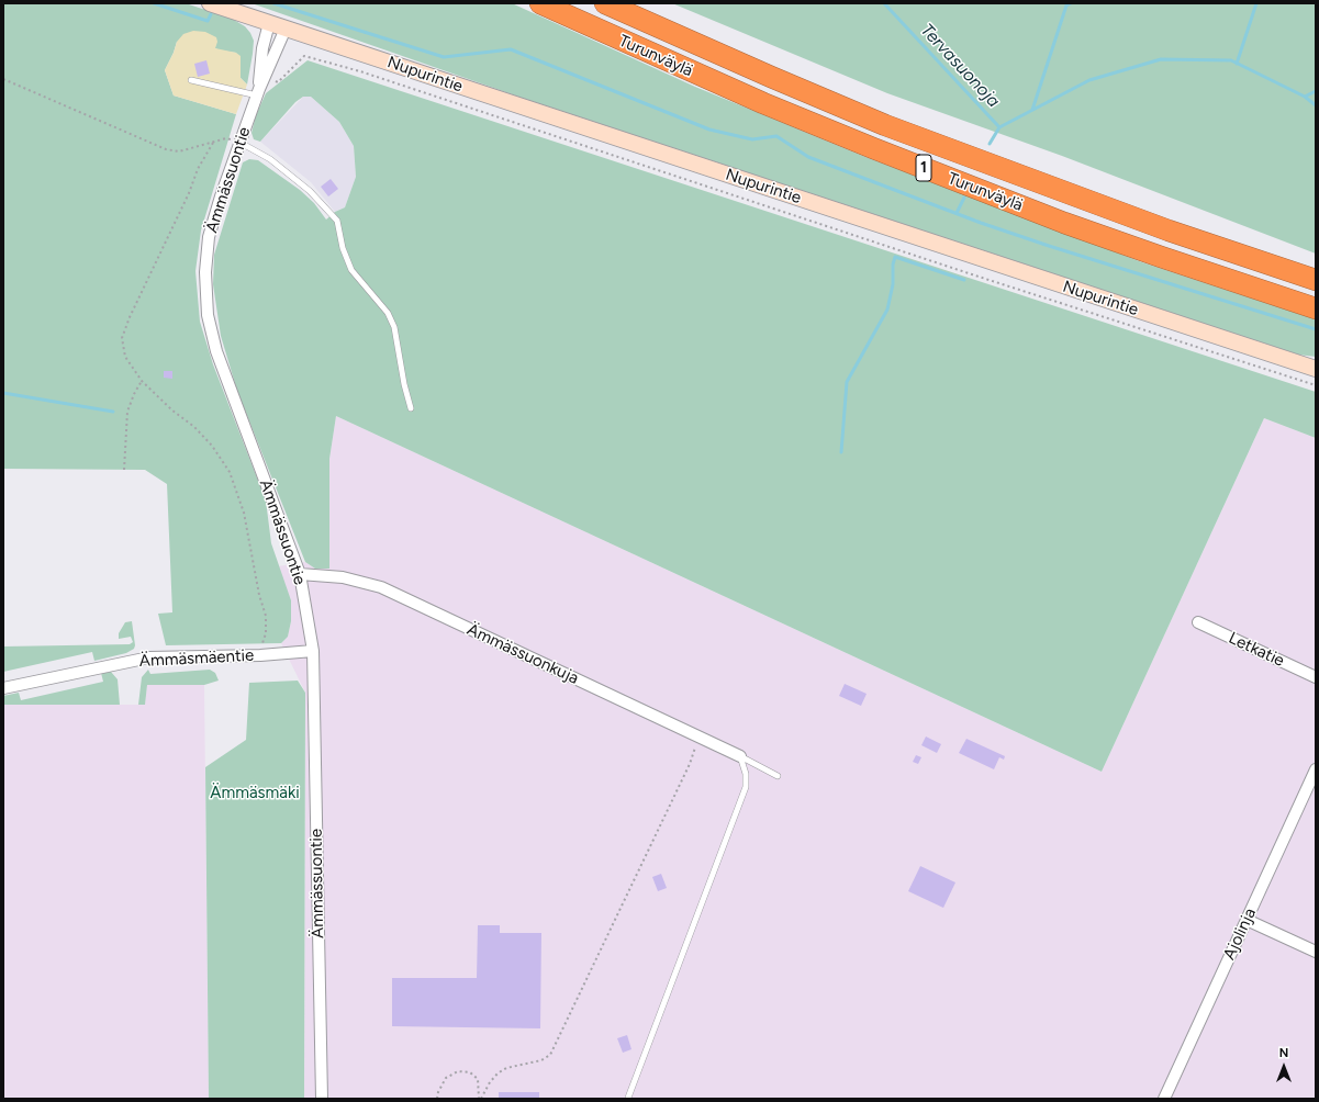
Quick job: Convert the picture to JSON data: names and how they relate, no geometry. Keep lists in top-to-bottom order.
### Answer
{
  "streets": {
    "highway": ["Turunväylä", "1"],
    "main road": ["Nupurintie"],
    "street": [
      "Ämmässuontie",
      "Letkatie",
      "Ämmässuonkuja",
      "Ämmäsmäentie",
      "Ajolinja"
    ]
  },
  "crossings": [
    ["Nupurintie", "Ämmässuontie"],
    ["Ämmässuontie", "Ämmässuonkuja"],
    ["Ämmässuontie", "Ämmäsmäentie"]
  ],
  "water": ["Tervasuonoja"],
  "parks": ["Ämmäsmäki"],
  "north": "top"
}
